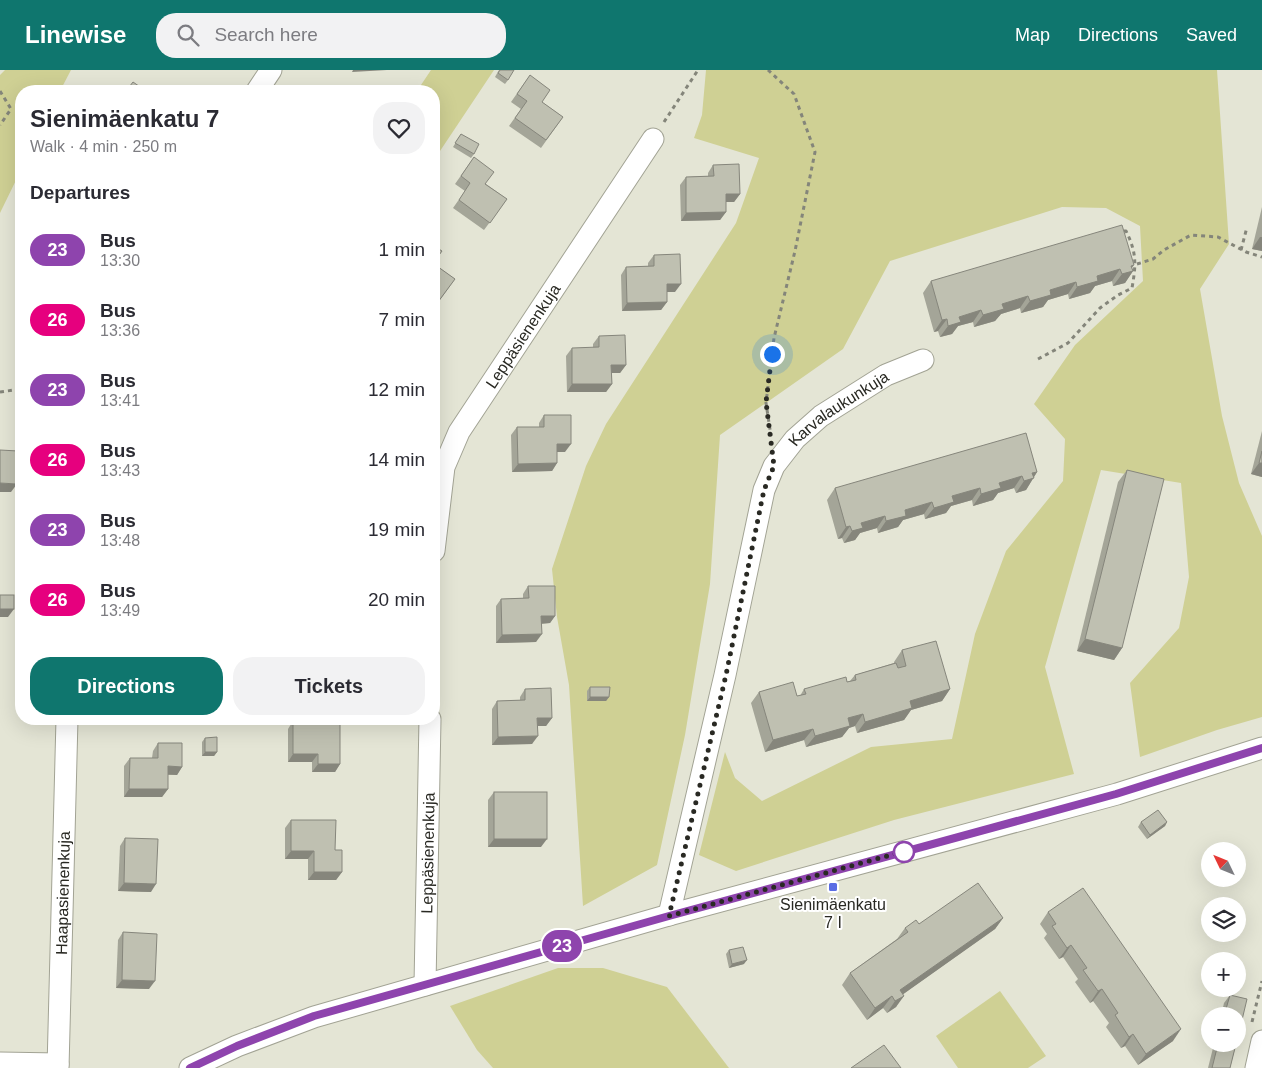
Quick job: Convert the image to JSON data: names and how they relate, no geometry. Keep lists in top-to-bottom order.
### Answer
{
  "streets": {
    "street": ["Leppäsienenkuja", "Karvalaukunkuja", "Haapasienenkuja"]
  },
  "places": {
    "transit": ["Sienimäenkatu 7 I"]
  },
  "lines": ["bus line 23"],
  "north": "top left",
  "page": {
    "header": "Linewise",
    "search": "Search here",
    "nav": ["Map", "Directions", "Saved"],
    "on_map": "23",
    "heading": [
      ["Sienimäenkatu 7", "Walk · 4 min · 250 m"],
      "Departures"
    ],
    "list": [
      {
        "mark": "23",
        "name": "Bus",
        "note": "13:30",
        "value": "1 min"
      },
      {
        "mark": "26",
        "name": "Bus",
        "note": "13:36",
        "value": "7 min"
      },
      {
        "mark": "23",
        "name": "Bus",
        "note": "13:41",
        "value": "12 min"
      },
      {
        "mark": "26",
        "name": "Bus",
        "note": "13:43",
        "value": "14 min"
      },
      {
        "mark": "23",
        "name": "Bus",
        "note": "13:48",
        "value": "19 min"
      },
      {
        "mark": "26",
        "name": "Bus",
        "note": "13:49",
        "value": "20 min"
      }
    ],
    "buttons": ["Directions", "Tickets"],
    "map_buttons": ["+", "−"]
  }
}
